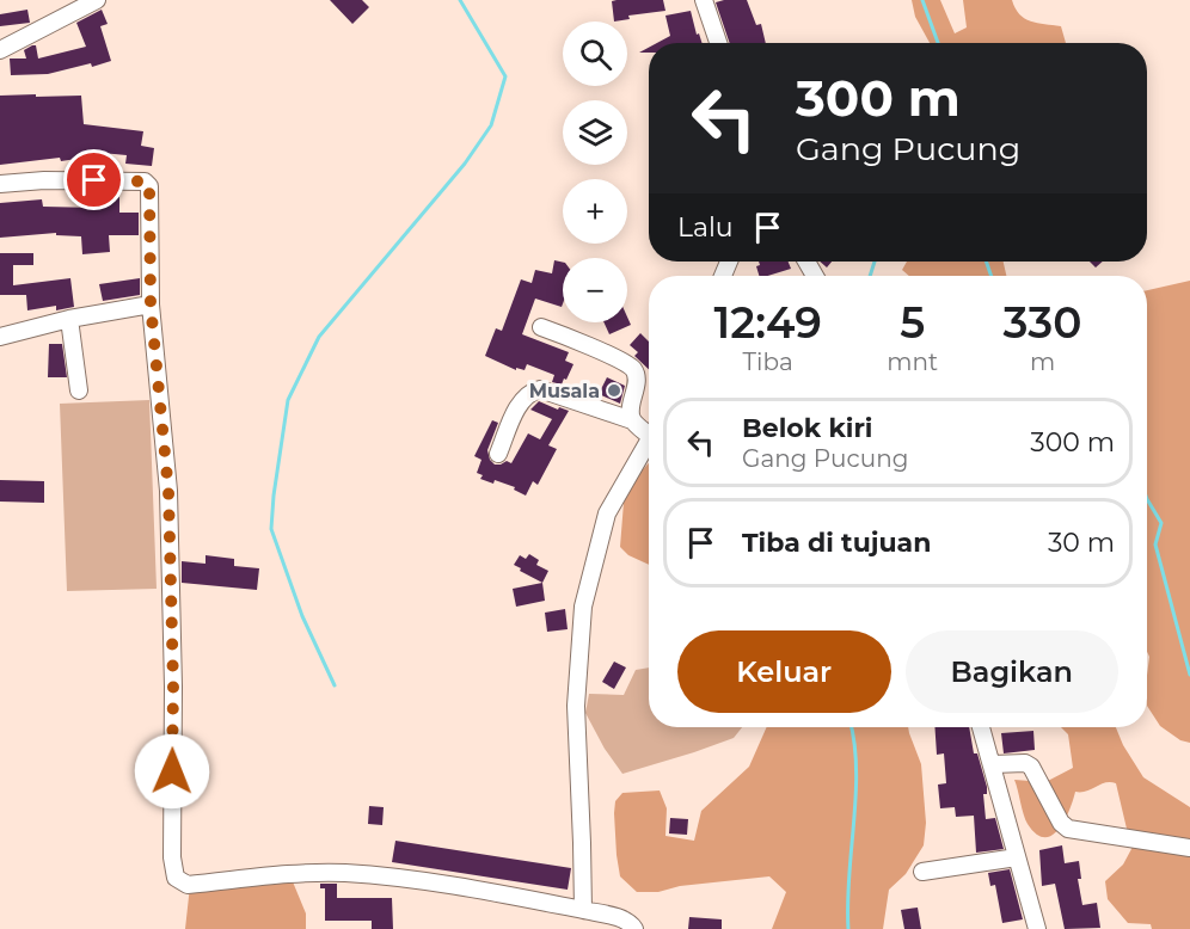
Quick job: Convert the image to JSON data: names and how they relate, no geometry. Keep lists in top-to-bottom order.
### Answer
{
  "places": ["Musala"],
  "page": {
    "map_buttons": ["+", "−"],
    "turn": ["300 m", "Gang Pucung"],
    "then": "Lalu",
    "eta": [
      "12:49",
      "Tiba",
      "5",
      "mnt",
      "330",
      "m"
    ],
    "list": [
      {
        "name": "Belok kiri",
        "note": "Gang Pucung",
        "value": "300 m"
      },
      {
        "name": "Tiba di tujuan",
        "value": "30 m"
      }
    ],
    "buttons": ["Keluar", "Bagikan"]
  }
}
